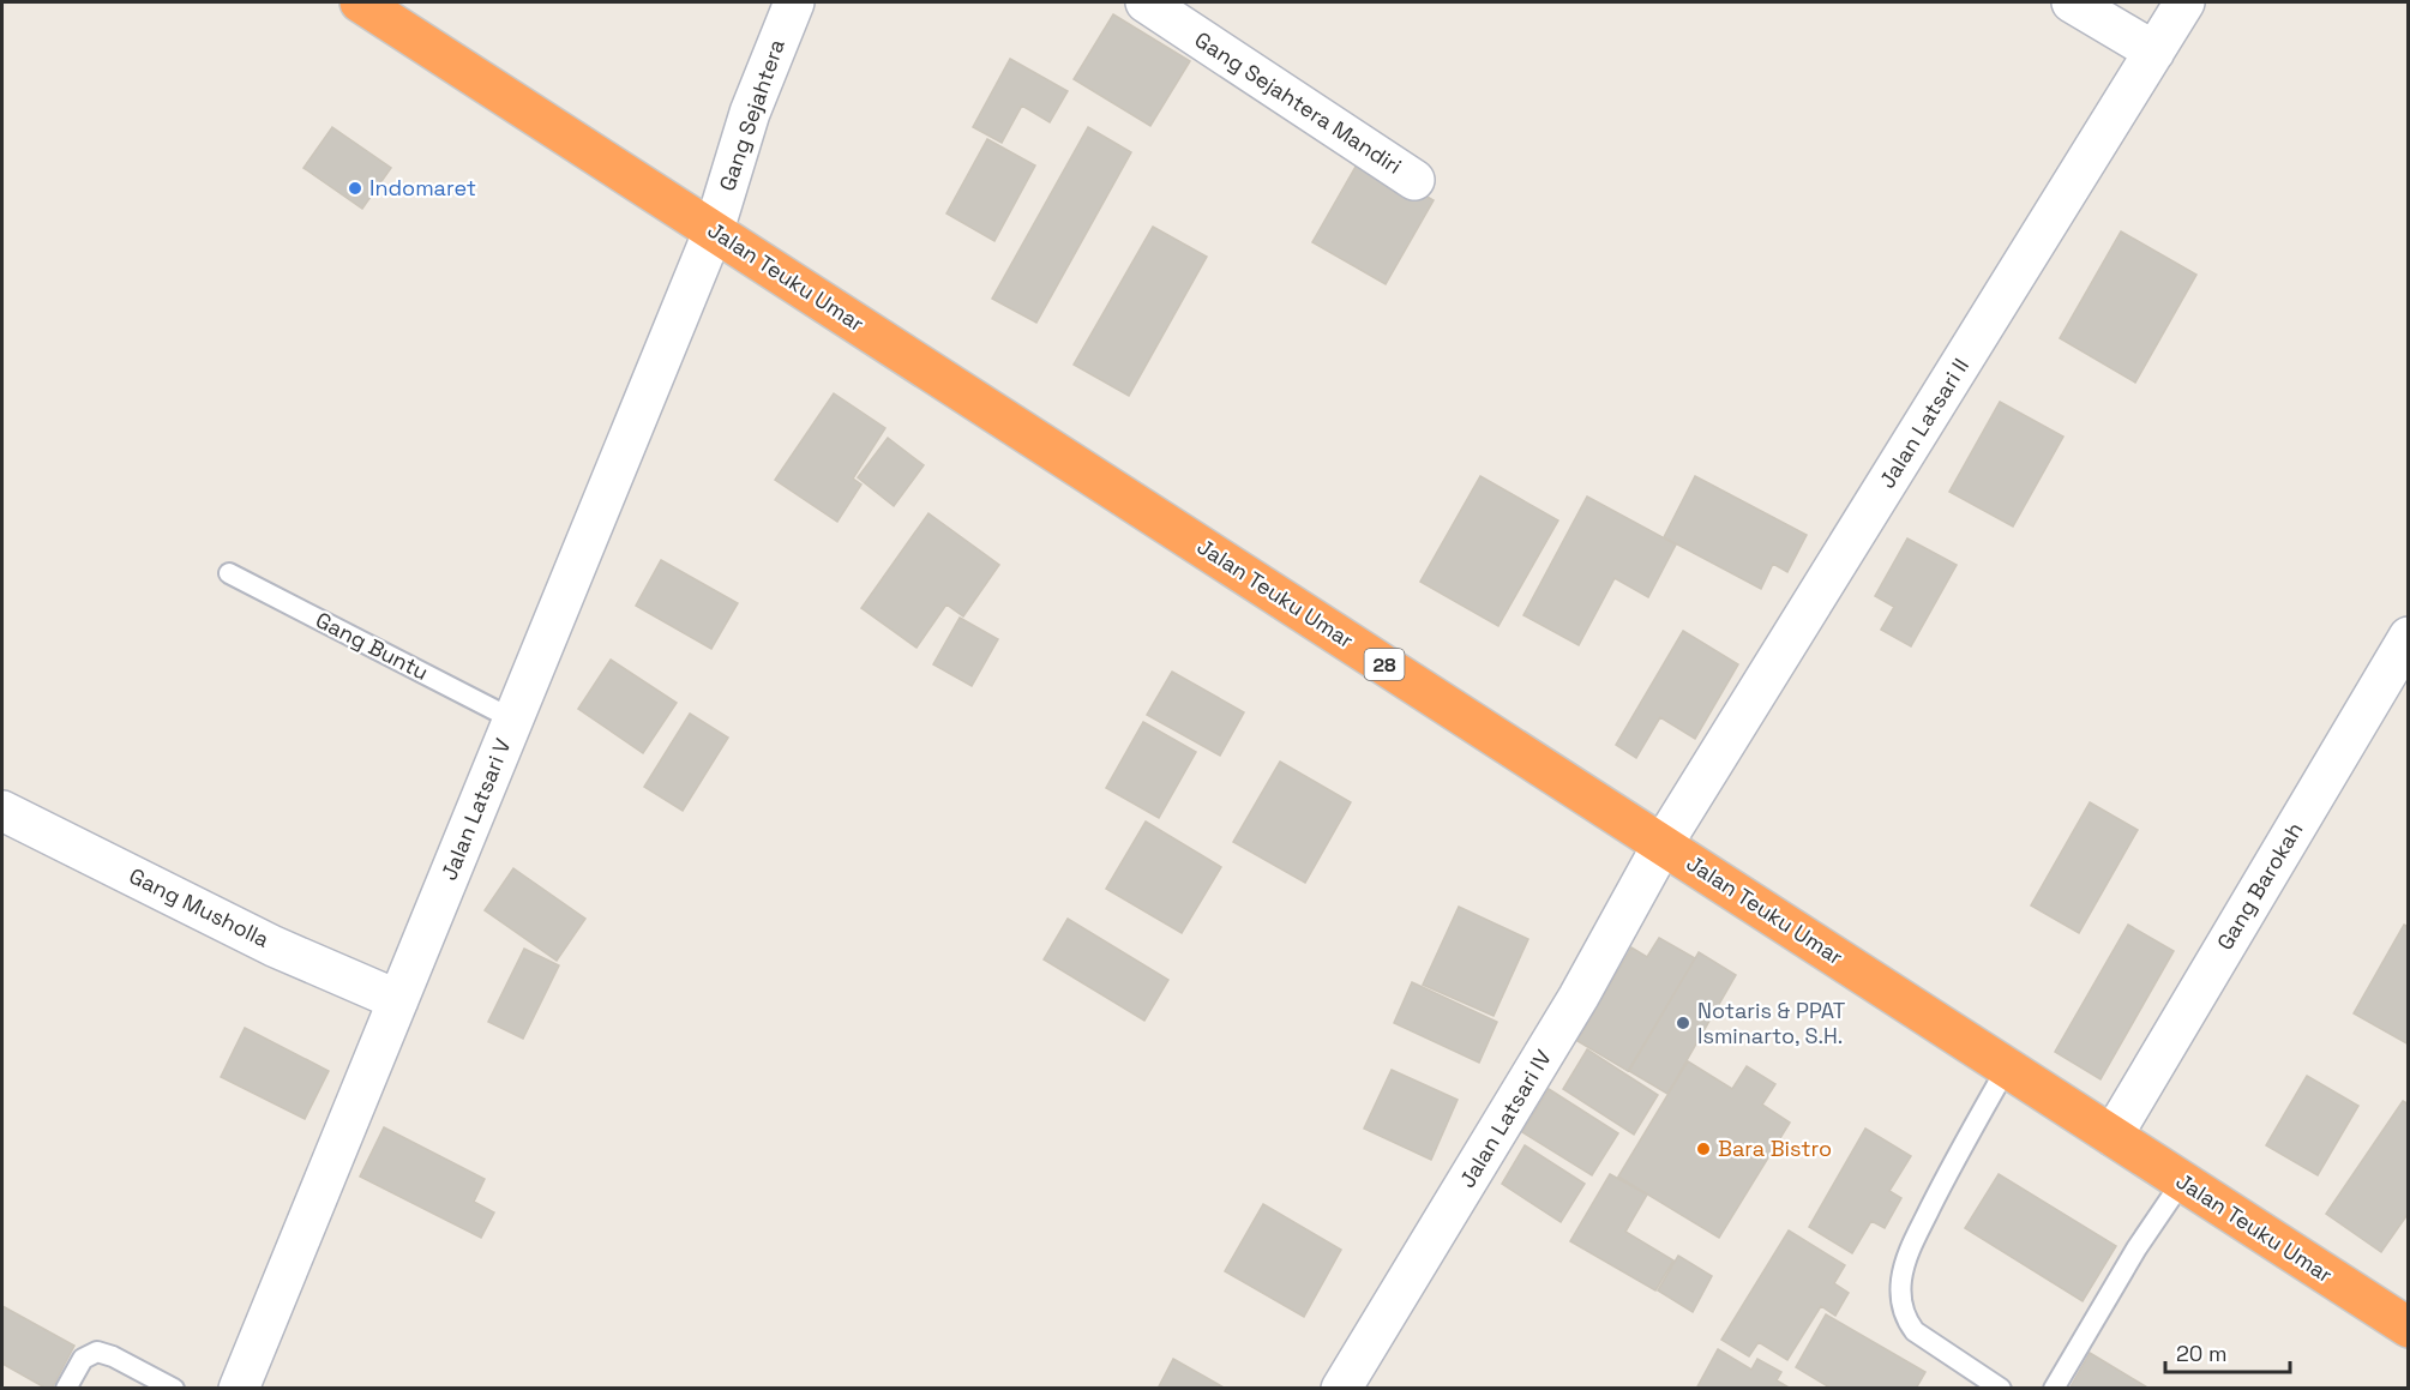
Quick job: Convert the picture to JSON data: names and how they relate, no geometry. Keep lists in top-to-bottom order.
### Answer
{
  "streets": {
    "highway": ["Jalan Teuku Umar", "28"],
    "street": [
      "Gang Sejahtera Mandiri",
      "Gang Sejahtera",
      "Jalan Latsari II",
      "Jalan Latsari V",
      "Gang Barokah",
      "Gang Musholla",
      "Jalan Latsari IV"
    ],
    "lane": ["Gang Buntu"]
  },
  "crossings": [
    ["Gang Sejahtera", "Jalan Teuku Umar"],
    ["Gang Sejahtera", "Jalan Latsari V"],
    ["Jalan Teuku Umar", "Jalan Latsari II"],
    ["Jalan Teuku Umar", "Jalan Latsari V"],
    ["Jalan Teuku Umar", "Gang Barokah"],
    ["Jalan Teuku Umar", "Jalan Latsari IV"],
    ["Jalan Latsari II", "Jalan Latsari IV"],
    ["Gang Buntu", "Jalan Latsari V"],
    ["Jalan Latsari V", "Gang Musholla"]
  ],
  "places": ["Indomaret", "Notaris & PPAT Isminarto, S.H.", "Bara Bistro"],
  "scale_bar": "20 m"
}
